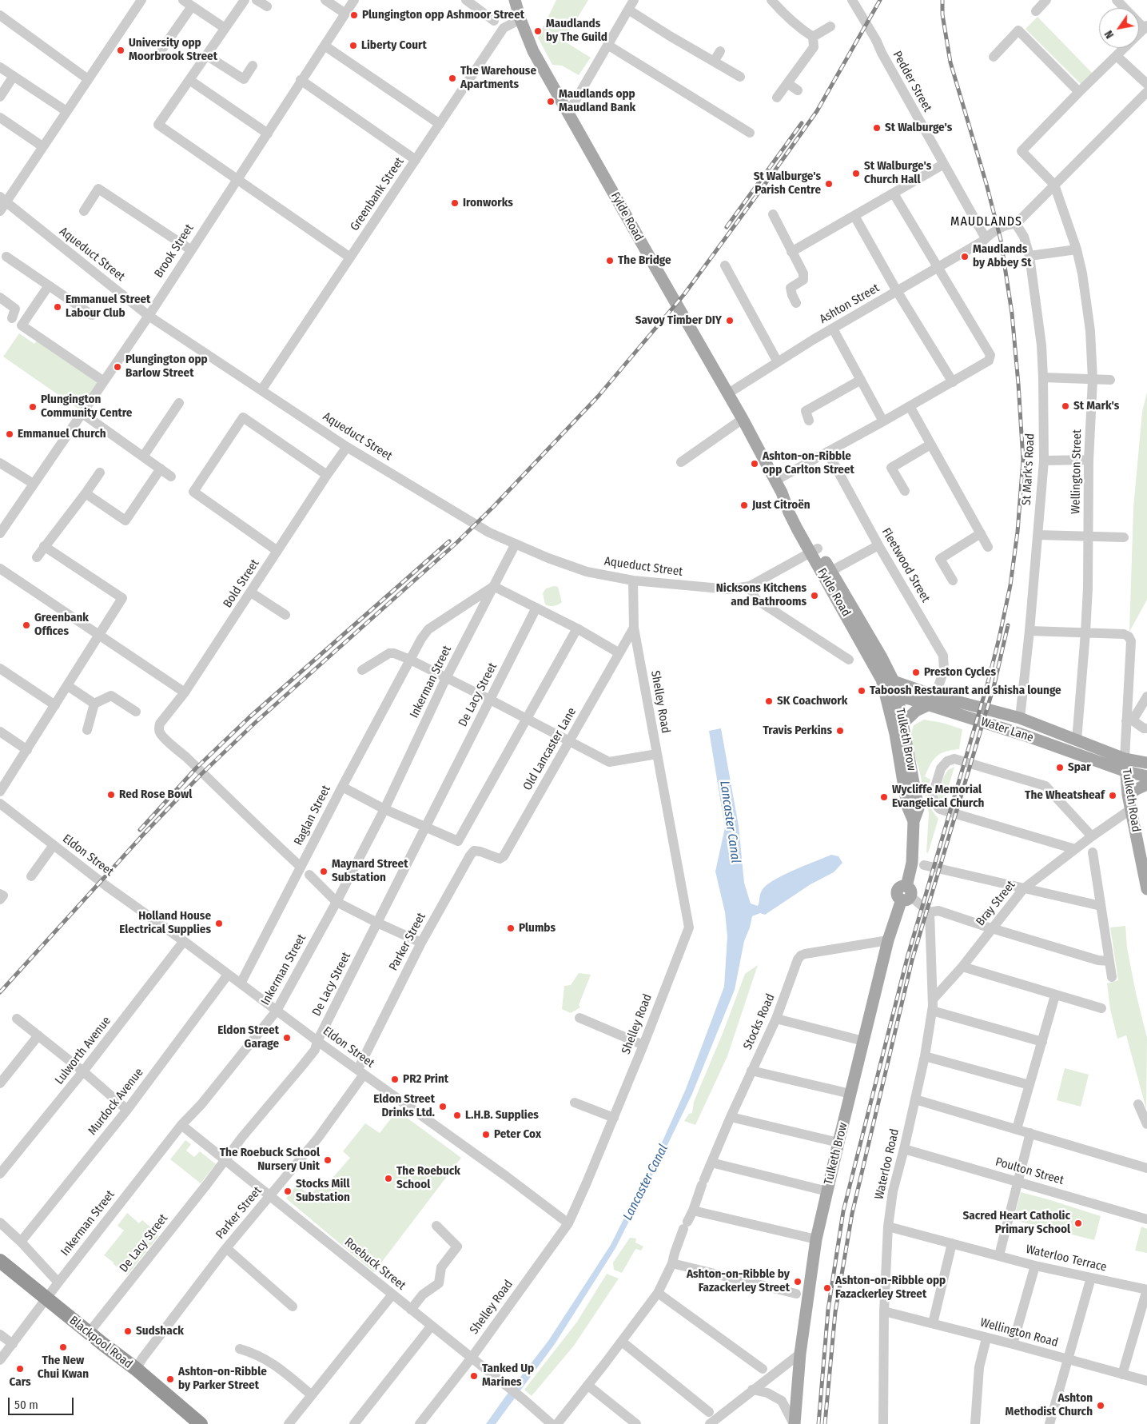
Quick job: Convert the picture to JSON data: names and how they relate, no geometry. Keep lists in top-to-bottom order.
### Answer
{
  "streets": {
    "highway": ["Blackpool Road"],
    "main road": [
      "Fylde Road",
      "Water Lane",
      "Tulketh Brow",
      "Tulketh Road"
    ],
    "street": [
      "Pedder Street",
      "Greenbank Street",
      "Brook Street",
      "Aqueduct Street",
      "Ashton Street",
      "St Mark's Road",
      "Wellington Street",
      "Fleetwood Street",
      "Bold Street",
      "Inkerman Street",
      "De Lacy Street",
      "Shelley Road",
      "Old Lancaster Lane",
      "Raglan Street",
      "Eldon Street",
      "Bray Street",
      "Parker Street",
      "Stocks Road",
      "Lulworth Avenue",
      "Murdock Avenue",
      "Waterloo Road",
      "Poulton Street",
      "Waterloo Terrace",
      "Roebuck Street",
      "Wellington Road"
    ]
  },
  "crossings": [
    ["Pedder Street", "Ashton Street"],
    ["Greenbank Street", "Fylde Road"],
    ["Greenbank Street", "Aqueduct Street"],
    ["Fylde Road", "Aqueduct Street"],
    ["Fylde Road", "Ashton Street"],
    ["Fylde Road", "Water Lane"],
    ["Fylde Road", "Tulketh Brow"],
    ["Brook Street", "Aqueduct Street"],
    ["Aqueduct Street", "Bold Street"],
    ["Aqueduct Street", "Inkerman Street"],
    ["Aqueduct Street", "Shelley Road"],
    ["Ashton Street", "St Mark's Road"],
    ["St Mark's Road", "Water Lane"],
    ["Wellington Street", "Water Lane"],
    ["Fleetwood Street", "Water Lane"],
    ["Bold Street", "Raglan Street"],
    ["Inkerman Street", "Raglan Street"],
    ["Inkerman Street", "Eldon Street"],
    ["Inkerman Street", "Roebuck Street"],
    ["Inkerman Street", "Blackpool Road"],
    ["De Lacy Street", "Eldon Street"],
    ["De Lacy Street", "Roebuck Street"],
    ["De Lacy Street", "Blackpool Road"],
    ["Shelley Road", "Old Lancaster Lane"],
    ["Shelley Road", "Eldon Street"],
    ["Shelley Road", "Roebuck Street"],
    ["Water Lane", "Tulketh Brow"],
    ["Water Lane", "Tulketh Road"],
    ["Tulketh Brow", "Stocks Road"],
    ["Old Lancaster Lane", "Parker Street"],
    ["Tulketh Road", "Bray Street"],
    ["Raglan Street", "Eldon Street"],
    ["Eldon Street", "Parker Street"],
    ["Eldon Street", "Lulworth Avenue"],
    ["Eldon Street", "Murdock Avenue"],
    ["Bray Street", "Waterloo Road"],
    ["Parker Street", "Roebuck Street"],
    ["Parker Street", "Blackpool Road"],
    ["Waterloo Road", "Poulton Street"],
    ["Waterloo Road", "Waterloo Terrace"],
    ["Waterloo Road", "Wellington Road"]
  ],
  "districts": ["MAUDLANDS"],
  "water": ["Lancaster Canal"],
  "places": [
    "Plungington opp Ashmoor Street",
    "Maudlands by The Guild",
    "Liberty Court",
    "University opp Moorbrook Street",
    "The Warehouse Apartments",
    "Maudlands opp Maudland Bank",
    "St Walburge's",
    "St Walburge's Church Hall",
    "St Walburge's Parish Centre",
    "Ironworks",
    "Maudlands by Abbey St",
    "The Bridge",
    "Emmanuel Street Labour Club",
    "Savoy Timber DIY",
    "Plungington opp Barlow Street",
    "St Mark's",
    "Plungington Community Centre",
    "Emmanuel Church",
    "Ashton-on-Ribble opp Carlton Street",
    "Just Citroën",
    "Nicksons Kitchens and Bathrooms",
    "Greenbank Offices",
    "Preston Cycles",
    "Taboosh Restaurant and shisha lounge",
    "SK Coachwork",
    "Travis Perkins",
    "Spar",
    "Red Rose Bowl",
    "The Wheatsheaf",
    "Wycliffe Memorial Evangelical Church",
    "Maynard Street Substation",
    "Holland House Electrical Supplies",
    "Plumbs",
    "Eldon Street Garage",
    "PR2 Print",
    "Eldon Street Drinks Ltd.",
    "L.H.B. Supplies",
    "Peter Cox",
    "The Roebuck School Nursery Unit",
    "The Roebuck School",
    "Stocks Mill Substation",
    "Sacred Heart Catholic Primary School",
    "Ashton-on-Ribble by Fazackerley Street",
    "Ashton-on-Ribble opp Fazackerley Street",
    "Sudshack",
    "The New Chui Kwan",
    "Cars",
    "Tanked Up Marines",
    "Ashton-on-Ribble by Parker Street",
    "Ashton Methodist Church"
  ],
  "scale_bar": "50 m",
  "north": "bottom left"
}
